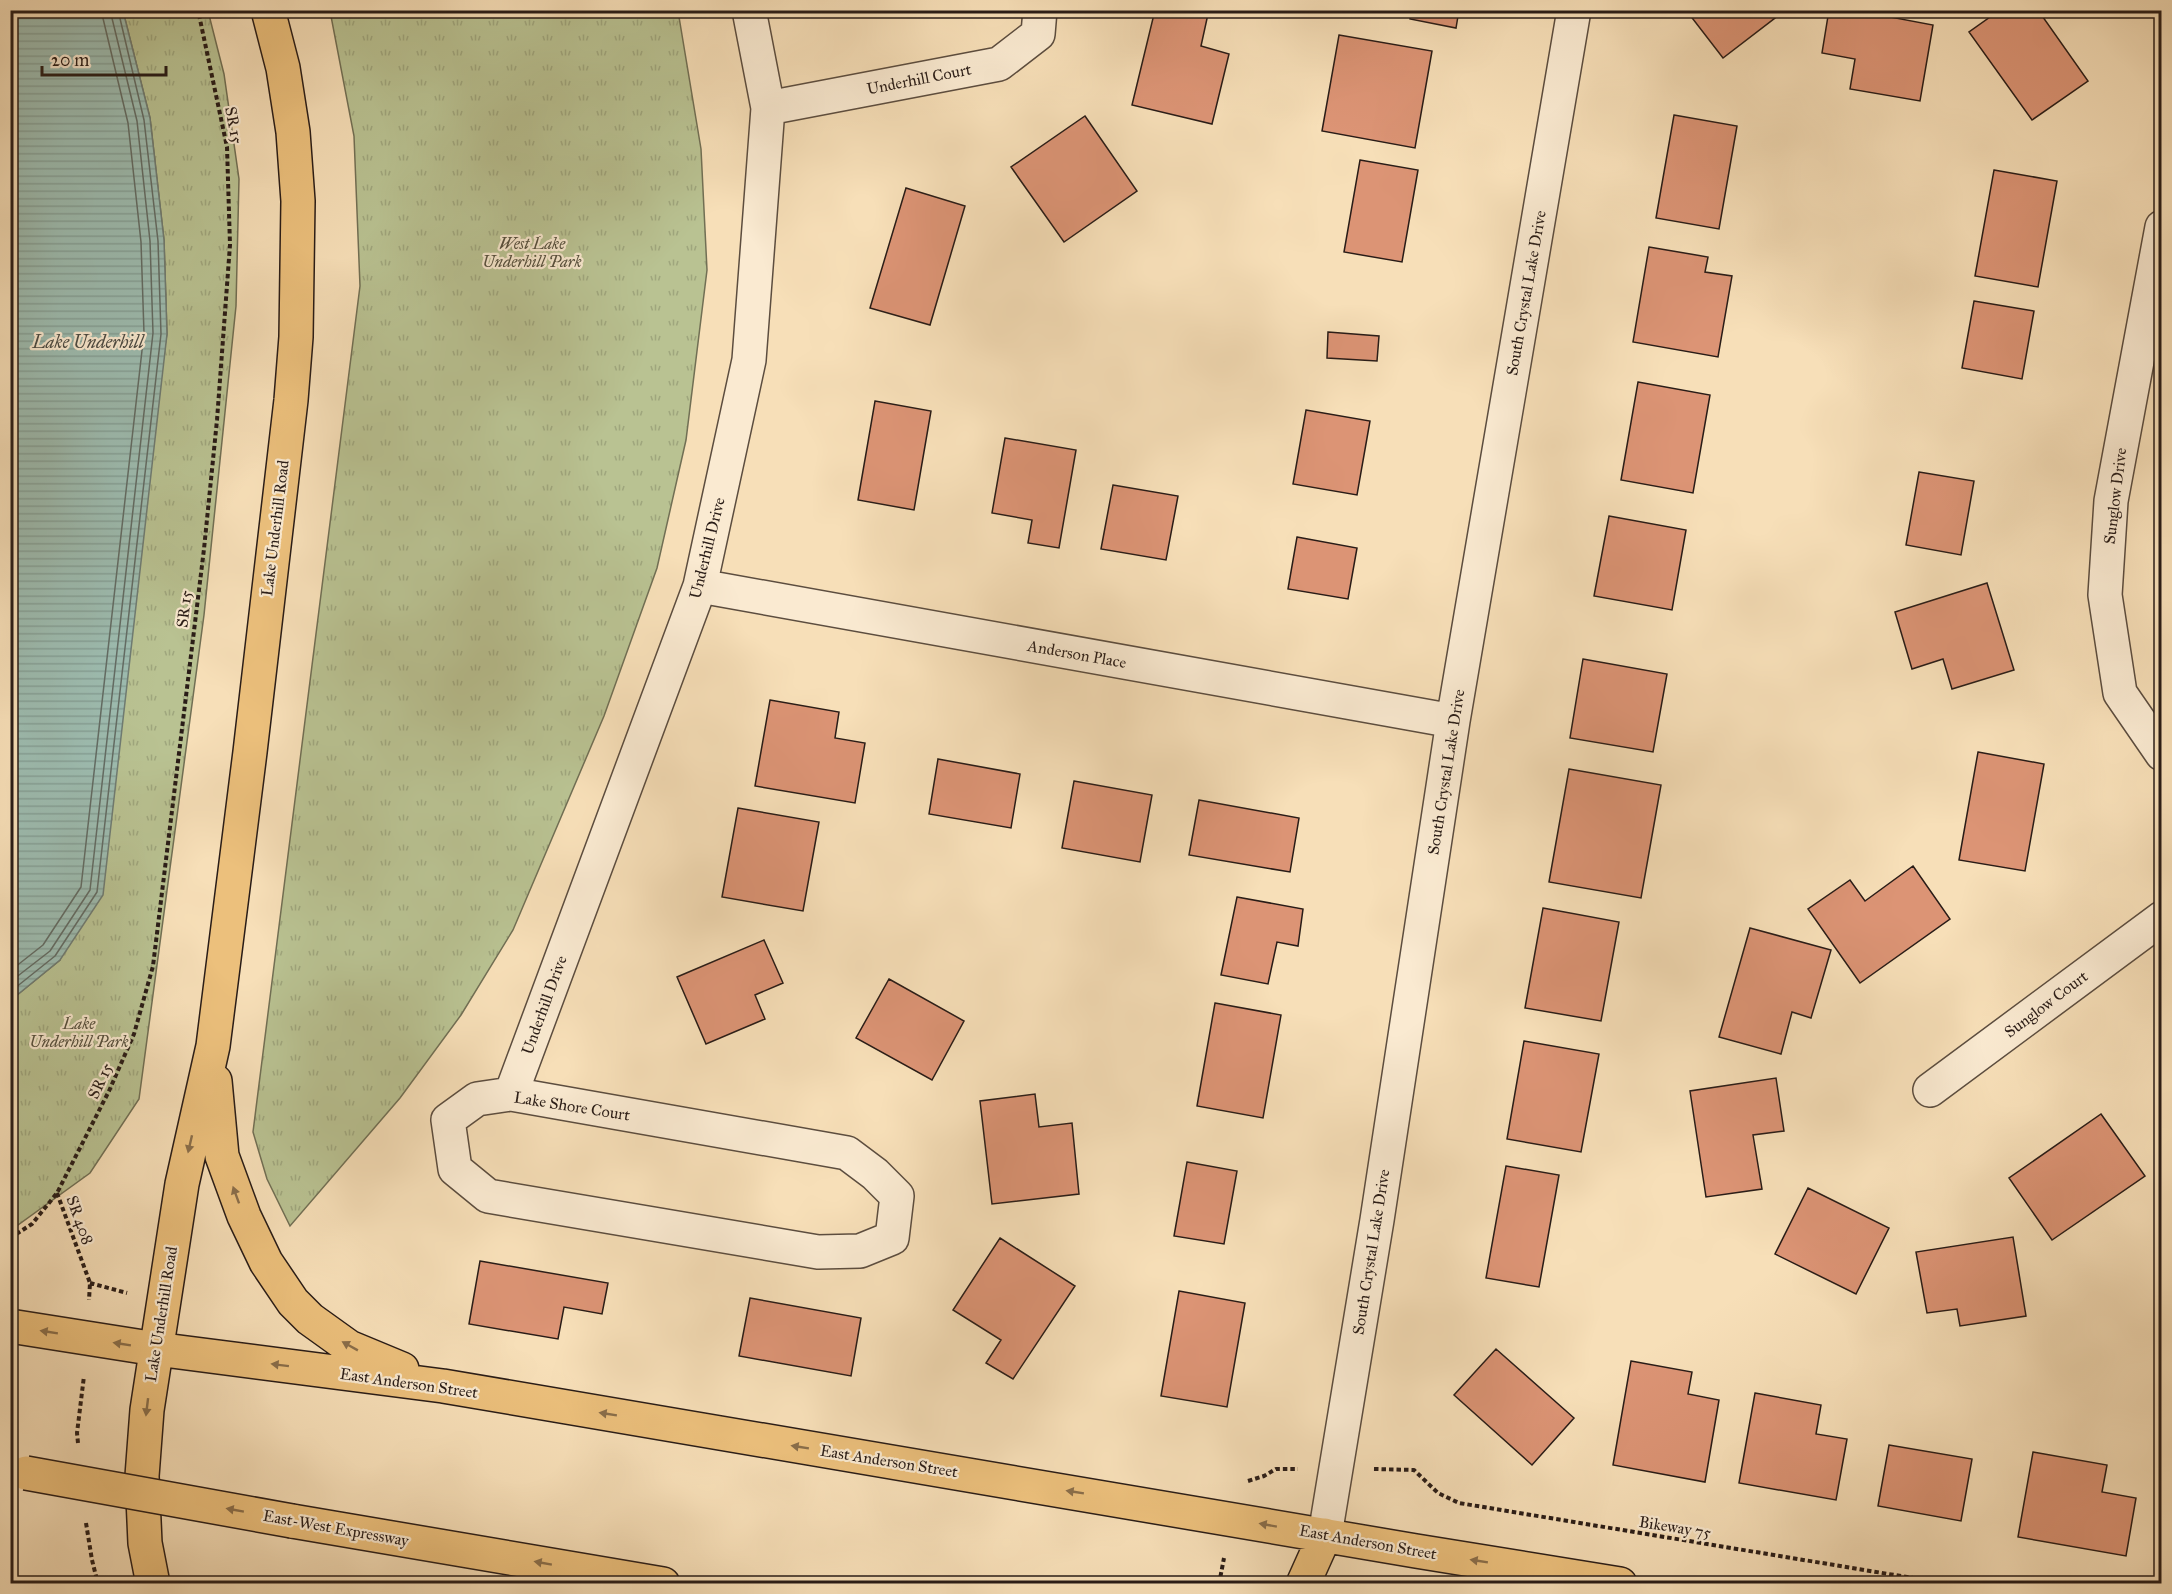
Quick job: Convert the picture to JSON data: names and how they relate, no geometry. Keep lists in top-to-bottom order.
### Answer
{
  "streets": {
    "main road": [
      "South Crystal Lake Drive",
      "Lake Underhill Road",
      "East Anderson Street",
      "East-West Expressway"
    ],
    "street": [
      "Underhill Court",
      "Sunglow Drive",
      "Underhill Drive",
      "Anderson Place",
      "Sunglow Court",
      "Lake Shore Court"
    ],
    "path": ["SR 15", "SR 408", "Bikeway 75"]
  },
  "crossings": [
    ["Underhill Court", "Underhill Drive"],
    ["SR 15", "SR 408"],
    ["South Crystal Lake Drive", "Anderson Place"],
    ["South Crystal Lake Drive", "East Anderson Street"],
    ["Lake Underhill Road", "East Anderson Street"],
    ["Underhill Drive", "Anderson Place"],
    ["Underhill Drive", "Lake Shore Court"]
  ],
  "one_way": ["East Anderson Street", "East-West Expressway"],
  "water": ["Lake Underhill"],
  "parks": ["West Lake Underhill Park", "Lake Underhill Park"],
  "scale_bar": "20 m"
}
